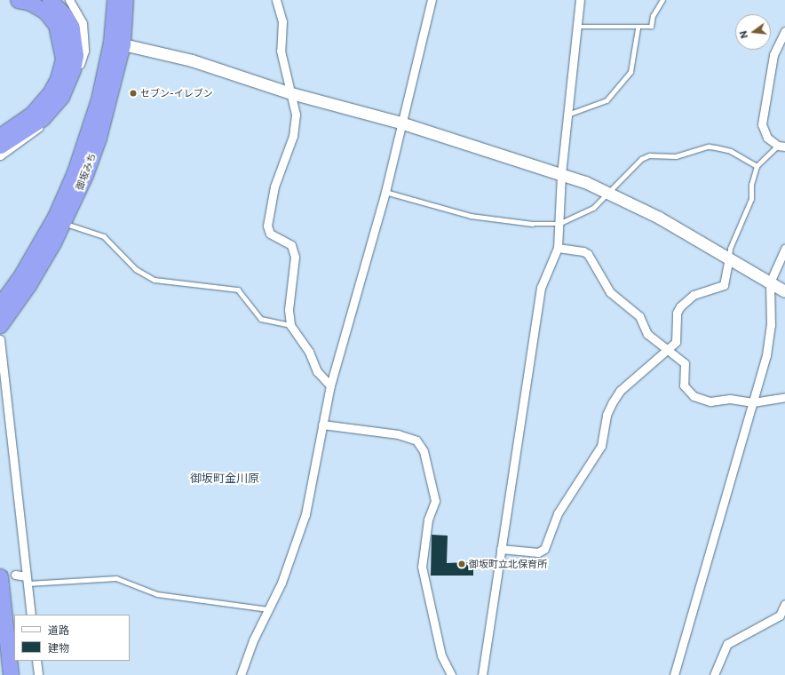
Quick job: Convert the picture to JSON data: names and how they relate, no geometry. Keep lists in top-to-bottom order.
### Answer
{
  "streets": {
    "highway": ["御坂みち"]
  },
  "districts": ["御坂町金川原"],
  "places": ["セブン-イレブン", "御坂町立北保育所"],
  "legend": ["道路", "建物"],
  "north": "left"
}
